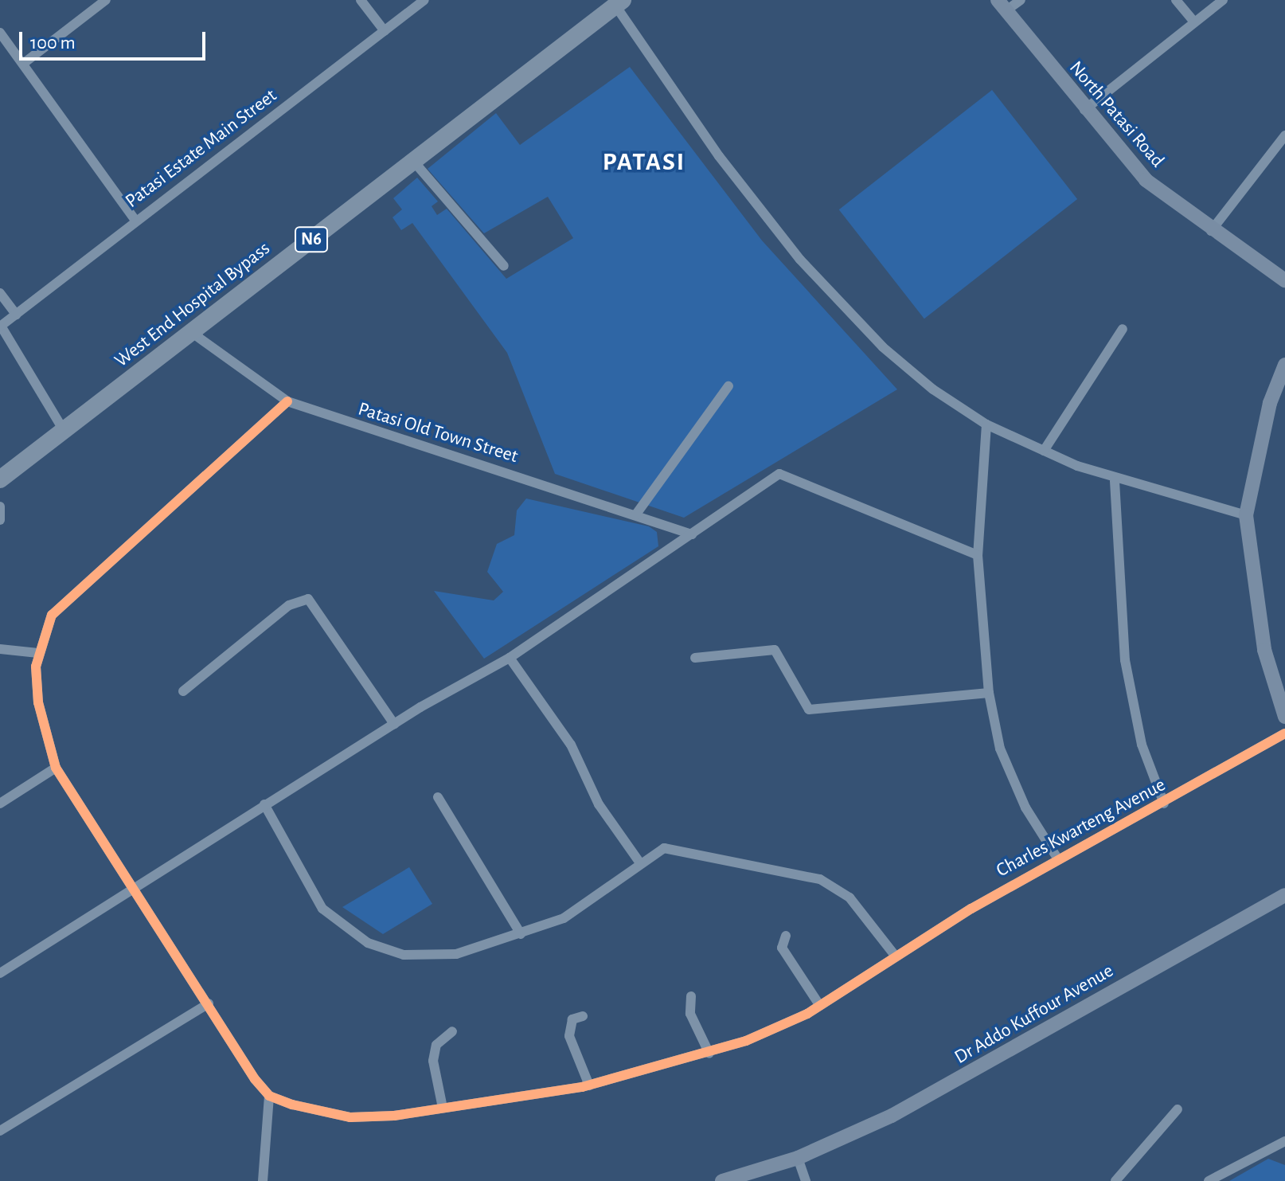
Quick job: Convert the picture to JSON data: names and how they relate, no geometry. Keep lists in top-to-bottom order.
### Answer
{
  "streets": {
    "highway": ["N6", "West End Hospital Bypass"],
    "street": [
      "North Patasi Road",
      "Patasi Estate Main Street",
      "Patasi Old Town Street",
      "Charles Kwarteng Avenue",
      "Dr Addo Kuffour Avenue"
    ]
  },
  "crossings": [
    ["West End Hospital Bypass", "Patasi Old Town Street"]
  ],
  "districts": ["PATASI"],
  "scale_bar": "100 m"
}
